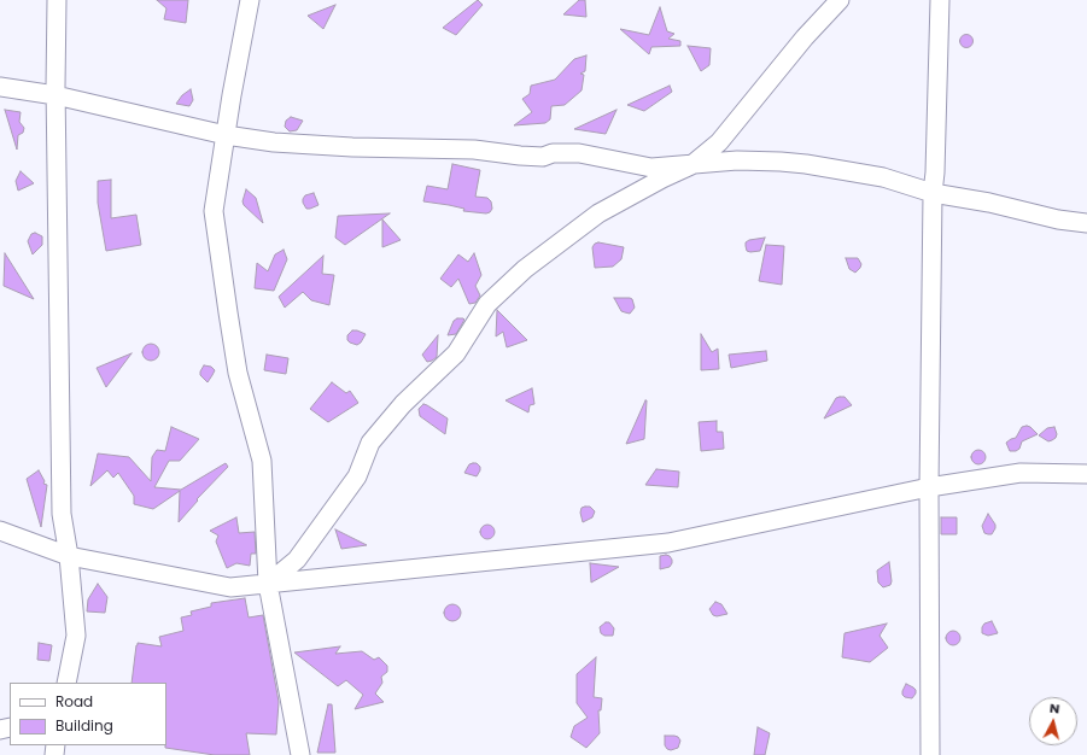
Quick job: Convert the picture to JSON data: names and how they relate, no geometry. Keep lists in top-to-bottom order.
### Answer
{
  "legend": ["Road", "Building"],
  "north": "top"
}
